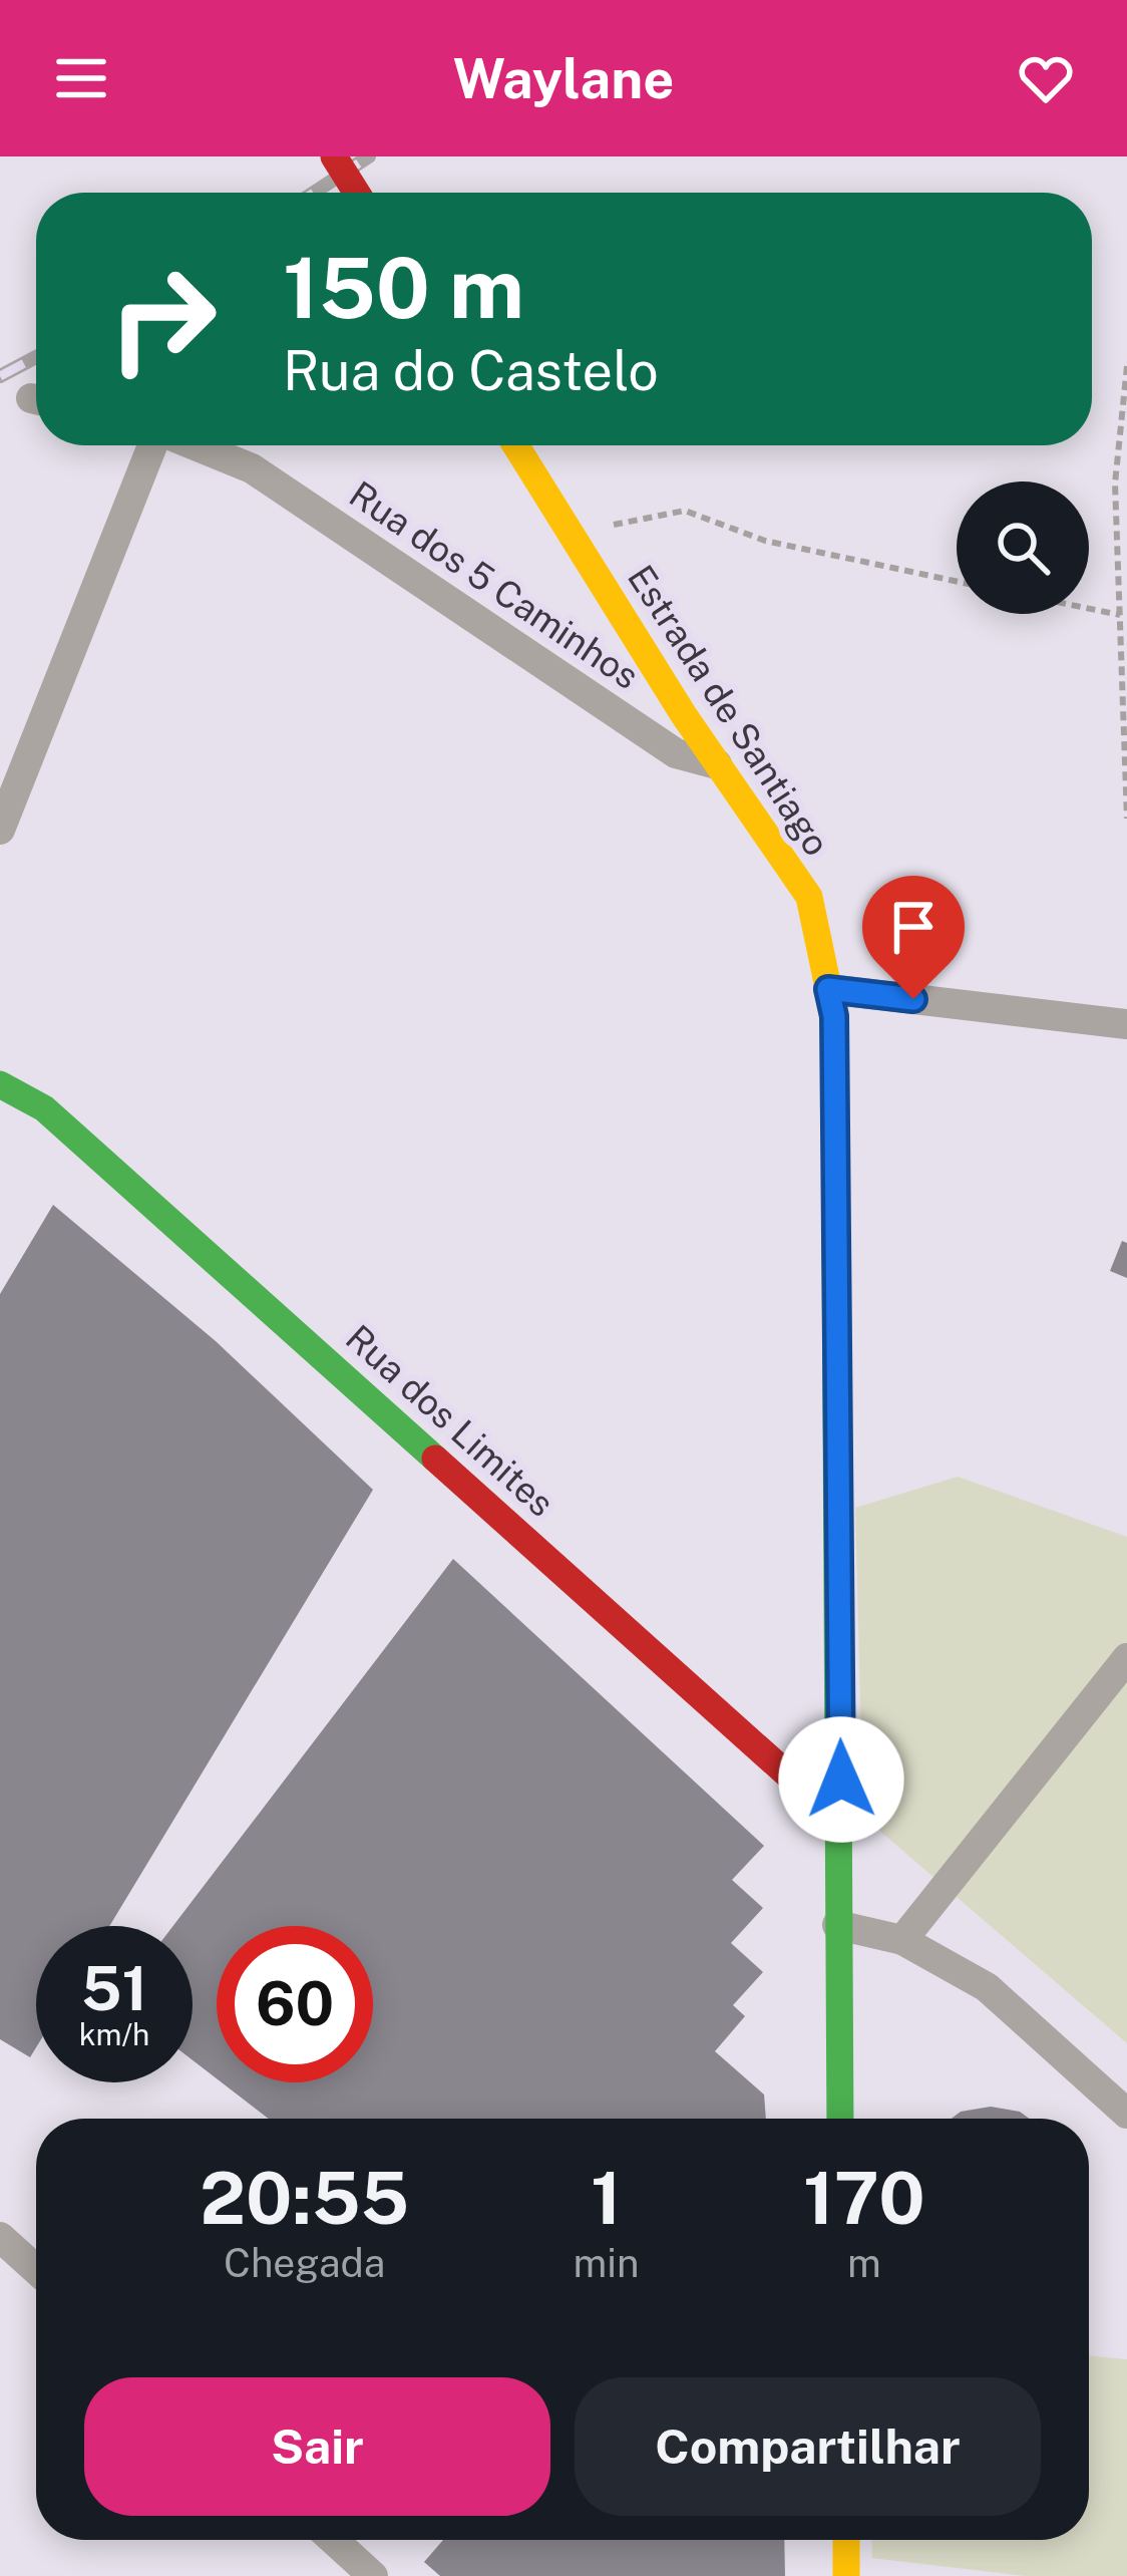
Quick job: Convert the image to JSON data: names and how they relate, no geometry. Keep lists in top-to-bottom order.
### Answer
{
  "streets": {
    "main road": ["Estrada de Santiago", "Rua dos Limites"],
    "street": ["Rua dos 5 Caminhos"]
  },
  "crossings": [
    ["Rua dos 5 Caminhos", "Estrada de Santiago"],
    ["Estrada de Santiago", "Rua dos Limites"]
  ],
  "page": {
    "header": "Waylane",
    "turn": ["150 m", "Rua do Castelo"],
    "speed": "51 km/h",
    "limit": "60",
    "eta": [
      "20:55",
      "Chegada",
      "1",
      "min",
      "170",
      "m"
    ],
    "buttons": ["Sair", "Compartilhar"]
  }
}
